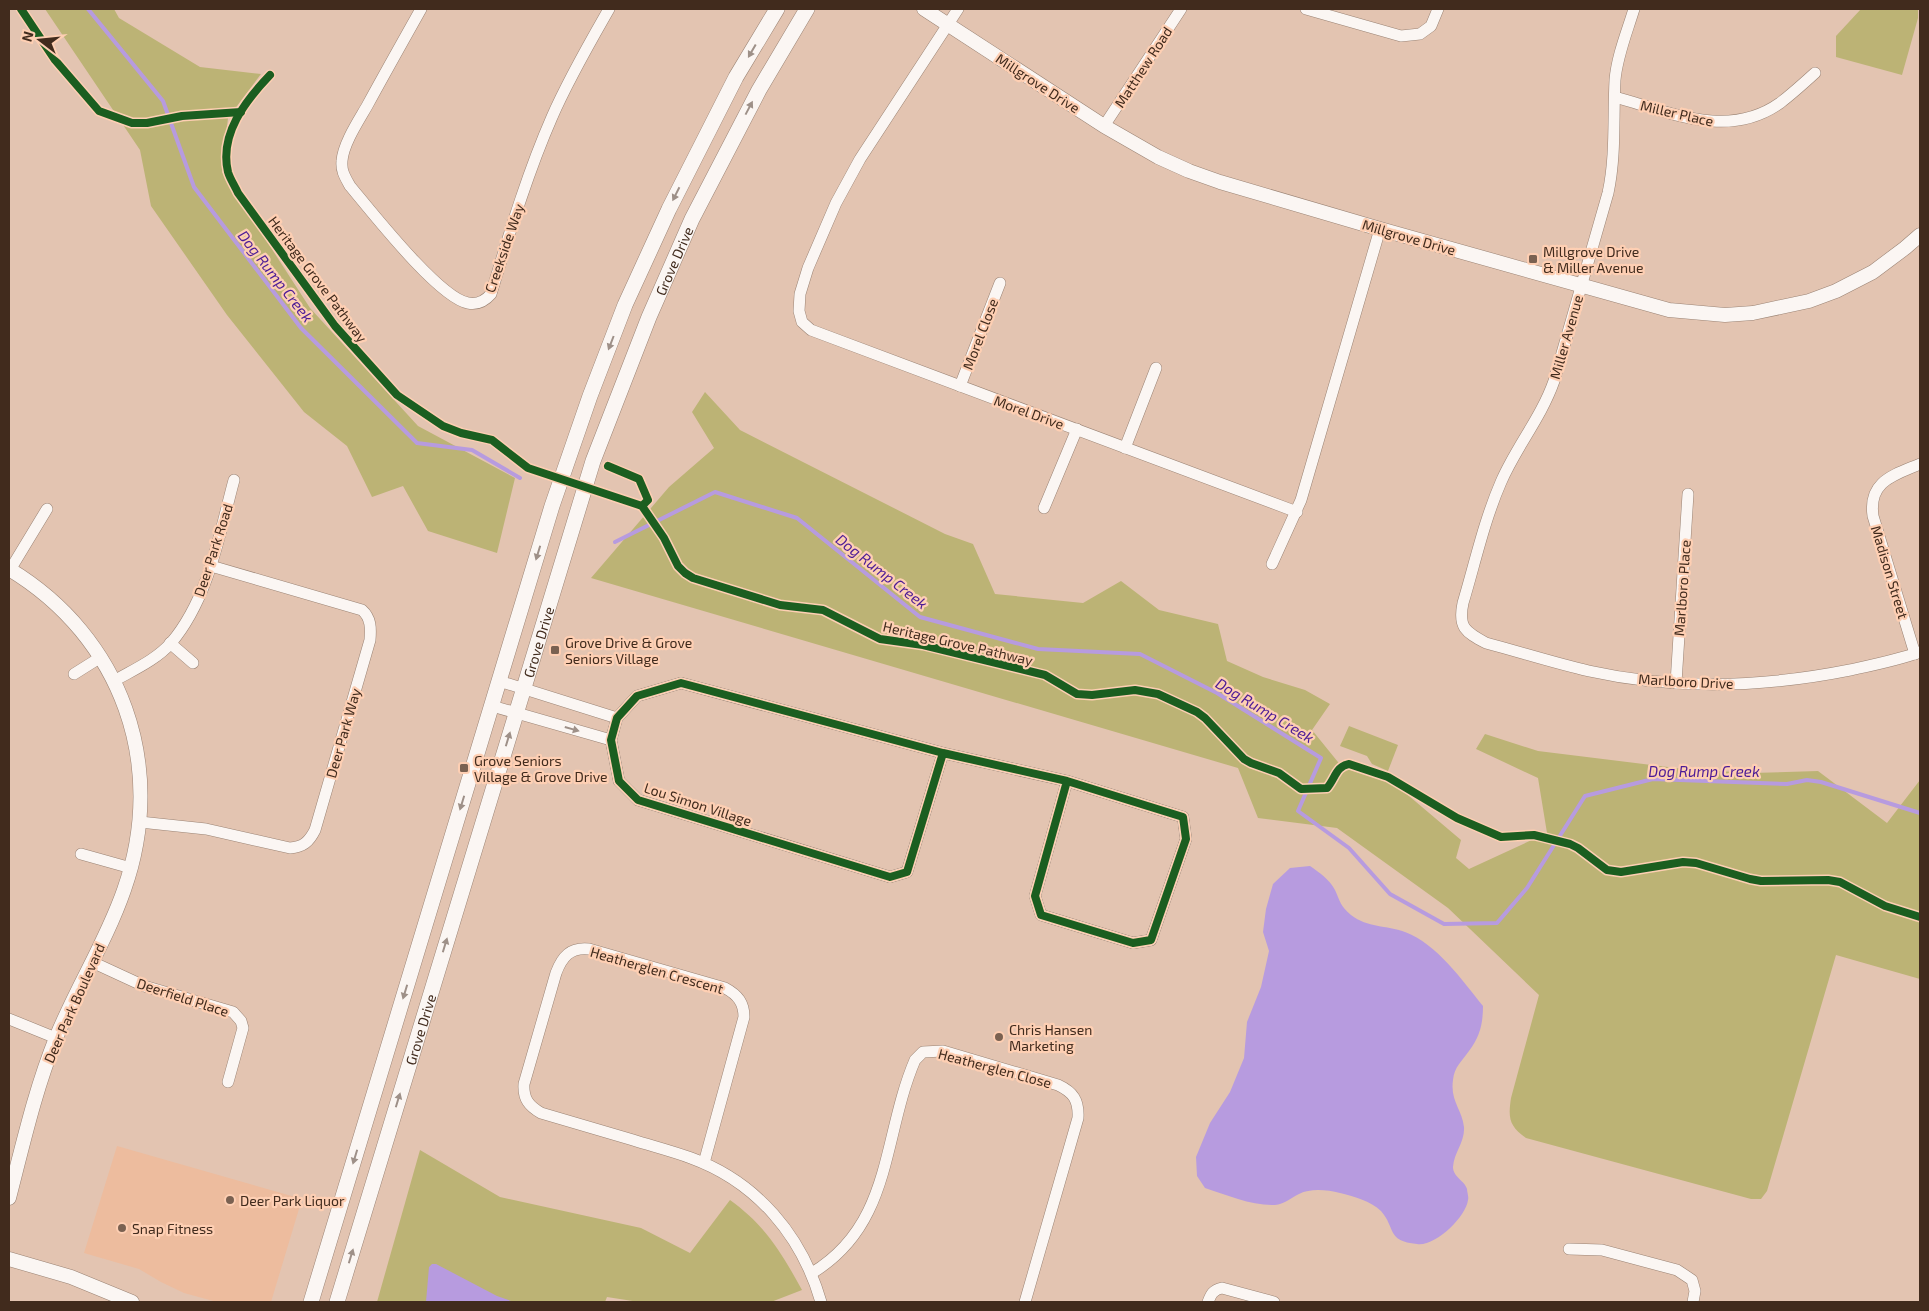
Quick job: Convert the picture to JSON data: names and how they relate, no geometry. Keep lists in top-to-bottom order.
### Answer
{
  "streets": {
    "main road": ["Grove Drive"],
    "street": [
      "Matthew Road",
      "Millgrove Drive",
      "Miller Place",
      "Creekside Way",
      "Morel Close",
      "Miller Avenue",
      "Morel Drive",
      "Deer Park Road",
      "Madison Street",
      "Marlboro Place",
      "Marlboro Drive",
      "Deer Park Way",
      "Lou Simon Village",
      "Heatherglen Crescent",
      "Deerfield Place",
      "Deer Park Boulevard",
      "Heatherglen Close"
    ],
    "cycle path": ["Heritage Grove Pathway"]
  },
  "crossings": [
    ["Matthew Road", "Millgrove Drive"],
    ["Millgrove Drive", "Miller Avenue"],
    ["Millgrove Drive", "Morel Drive"],
    ["Miller Place", "Miller Avenue"],
    ["Morel Close", "Morel Drive"],
    ["Miller Avenue", "Marlboro Drive"],
    ["Deer Park Road", "Deer Park Way"],
    ["Deer Park Road", "Deer Park Boulevard"],
    ["Madison Street", "Marlboro Drive"],
    ["Marlboro Place", "Marlboro Drive"],
    ["Deer Park Way", "Deer Park Boulevard"],
    ["Heatherglen Crescent", "Heatherglen Close"],
    ["Deerfield Place", "Deer Park Boulevard"]
  ],
  "water": ["Dog Rump Creek"],
  "places": {
    "transit": ["Millgrove Drive & Miller Avenue", "Grove Drive & Grove Seniors Village", "Grove Seniors Village & Grove Drive"],
    "other": ["Chris Hansen Marketing", "Deer Park Liquor", "Snap Fitness"]
  },
  "north": "left"
}
